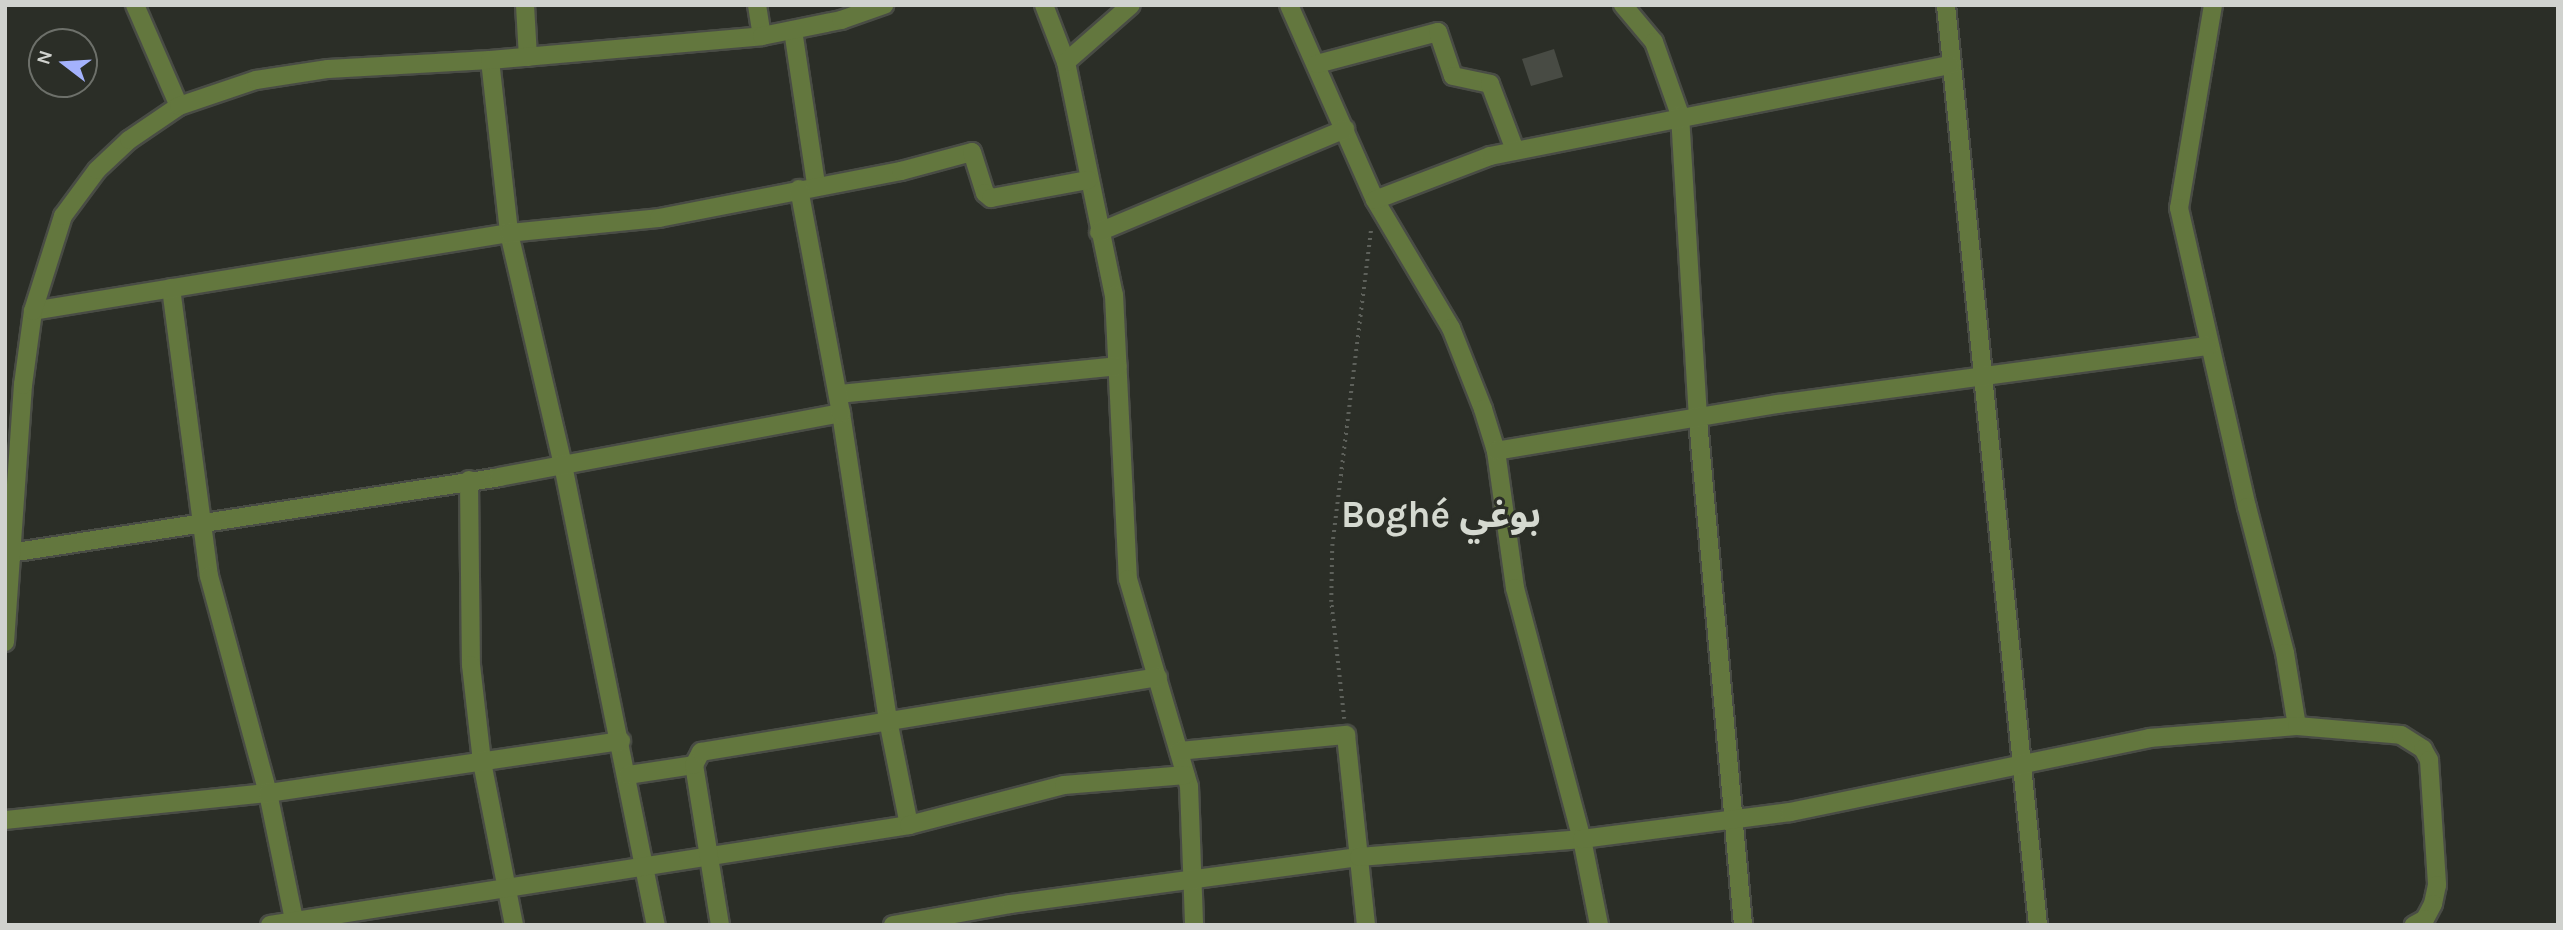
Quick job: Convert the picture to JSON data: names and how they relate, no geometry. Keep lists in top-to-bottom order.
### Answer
{
  "districts": ["Boghé بوغي"],
  "north": "left"
}
